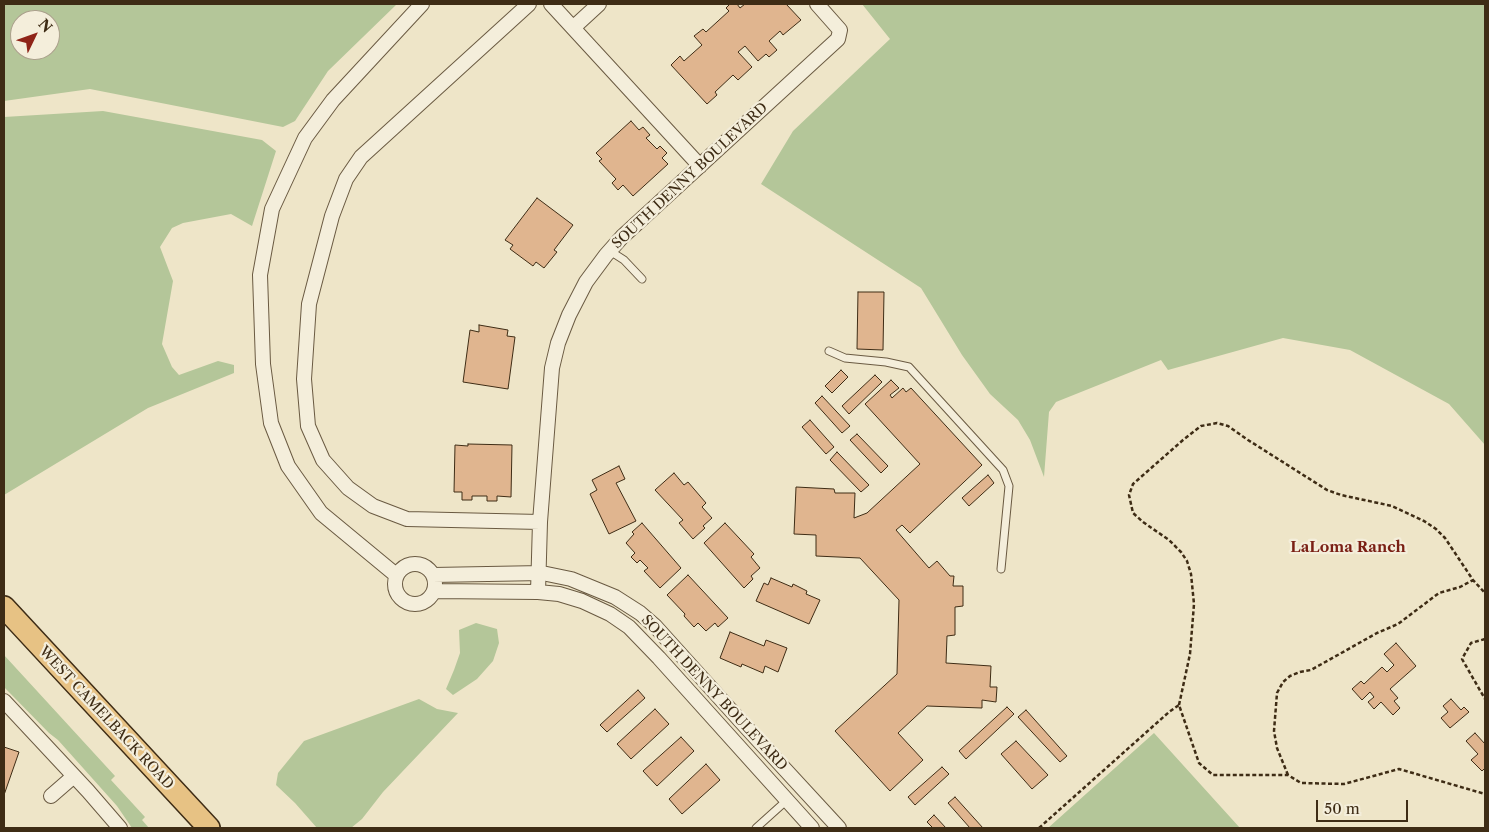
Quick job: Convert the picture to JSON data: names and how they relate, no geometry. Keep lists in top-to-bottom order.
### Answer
{
  "streets": {
    "main road": ["WEST CAMELBACK ROAD"],
    "street": ["SOUTH DENNY BOULEVARD"]
  },
  "districts": ["LaLoma Ranch"],
  "scale_bar": "50 m",
  "north": "top right"
}
